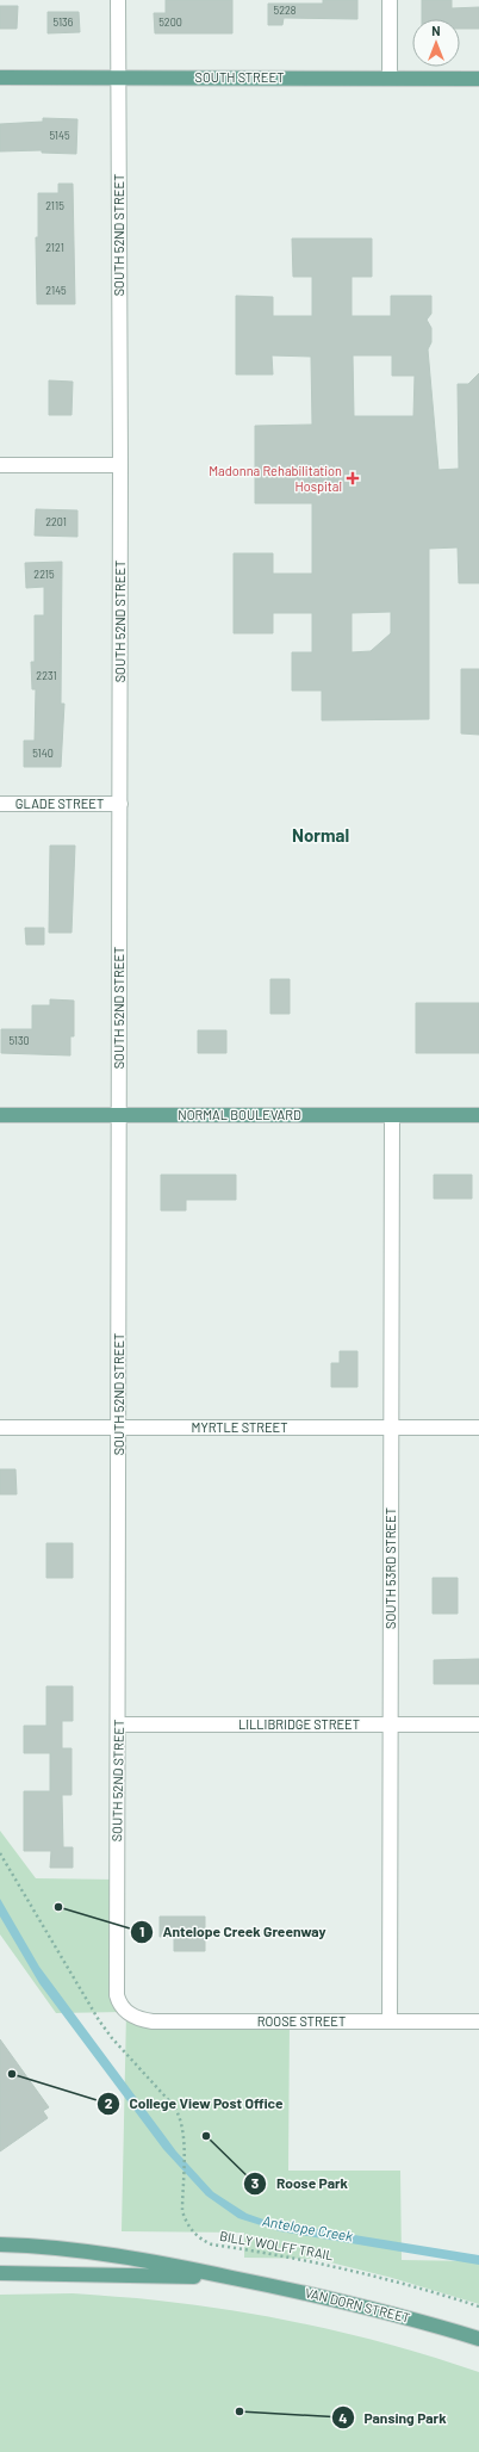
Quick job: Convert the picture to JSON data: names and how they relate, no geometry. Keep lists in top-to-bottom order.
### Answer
{
  "streets": {
    "main road": ["SOUTH STREET", "NORMAL BOULEVARD", "VAN DORN STREET"],
    "street": [
      "SOUTH 52ND STREET",
      "GLADE STREET",
      "MYRTLE STREET",
      "SOUTH 53RD STREET",
      "LILLIBRIDGE STREET",
      "ROOSE STREET"
    ],
    "path": ["BILLY WOLFF TRAIL"]
  },
  "crossings": [
    ["SOUTH STREET", "SOUTH 52ND STREET"],
    ["SOUTH 52ND STREET", "GLADE STREET"],
    ["SOUTH 52ND STREET", "NORMAL BOULEVARD"],
    ["SOUTH 52ND STREET", "MYRTLE STREET"],
    ["SOUTH 52ND STREET", "LILLIBRIDGE STREET"],
    ["SOUTH 52ND STREET", "ROOSE STREET"],
    ["NORMAL BOULEVARD", "SOUTH 53RD STREET"],
    ["MYRTLE STREET", "SOUTH 53RD STREET"],
    ["SOUTH 53RD STREET", "LILLIBRIDGE STREET"],
    ["SOUTH 53RD STREET", "ROOSE STREET"]
  ],
  "districts": ["Normal"],
  "water": ["Antelope Creek"],
  "places": {
    "health": ["Madonna Rehabilitation Hospital"],
    "other": [
      "Antelope Creek Greenway",
      "College View Post Office",
      "Roose Park",
      "Pansing Park"
    ]
  },
  "house_numbers": [
    "5228",
    "5136",
    "5200",
    "5145",
    "2115",
    "2121",
    "2145",
    "2201",
    "2215",
    "2231",
    "5140",
    "5130"
  ],
  "north": "top"
}
